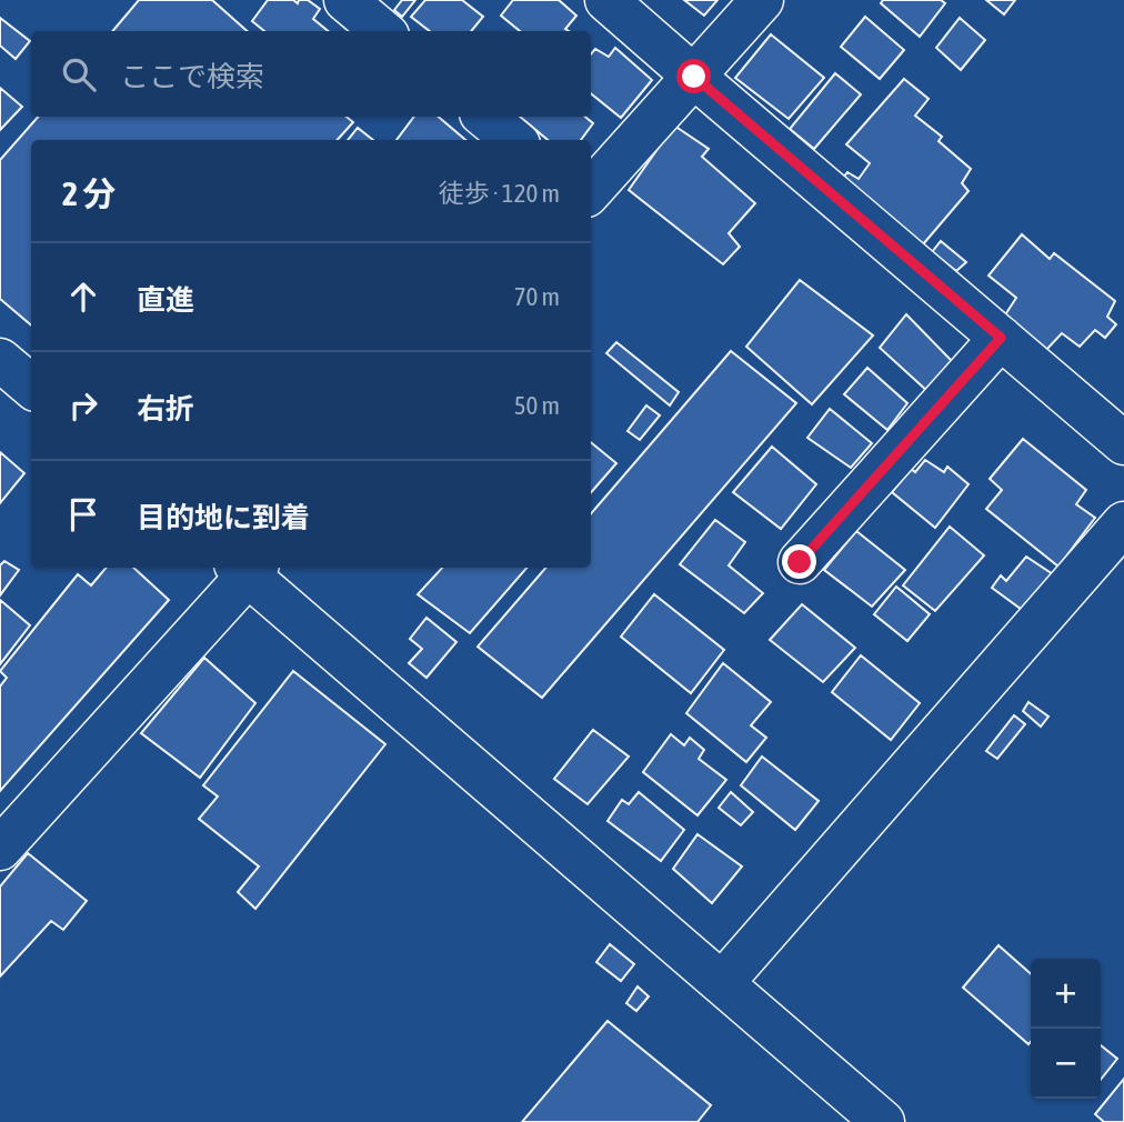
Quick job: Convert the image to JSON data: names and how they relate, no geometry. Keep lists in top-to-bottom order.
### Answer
{
  "page": {
    "search": "ここで検索",
    "heading": ["2 分", "徒歩 · 120 m"],
    "list": [
      ["直進", "70 m"],
      ["右折", "50 m"],
      "目的地に到着"
    ],
    "map_buttons": ["+", "−"]
  }
}
